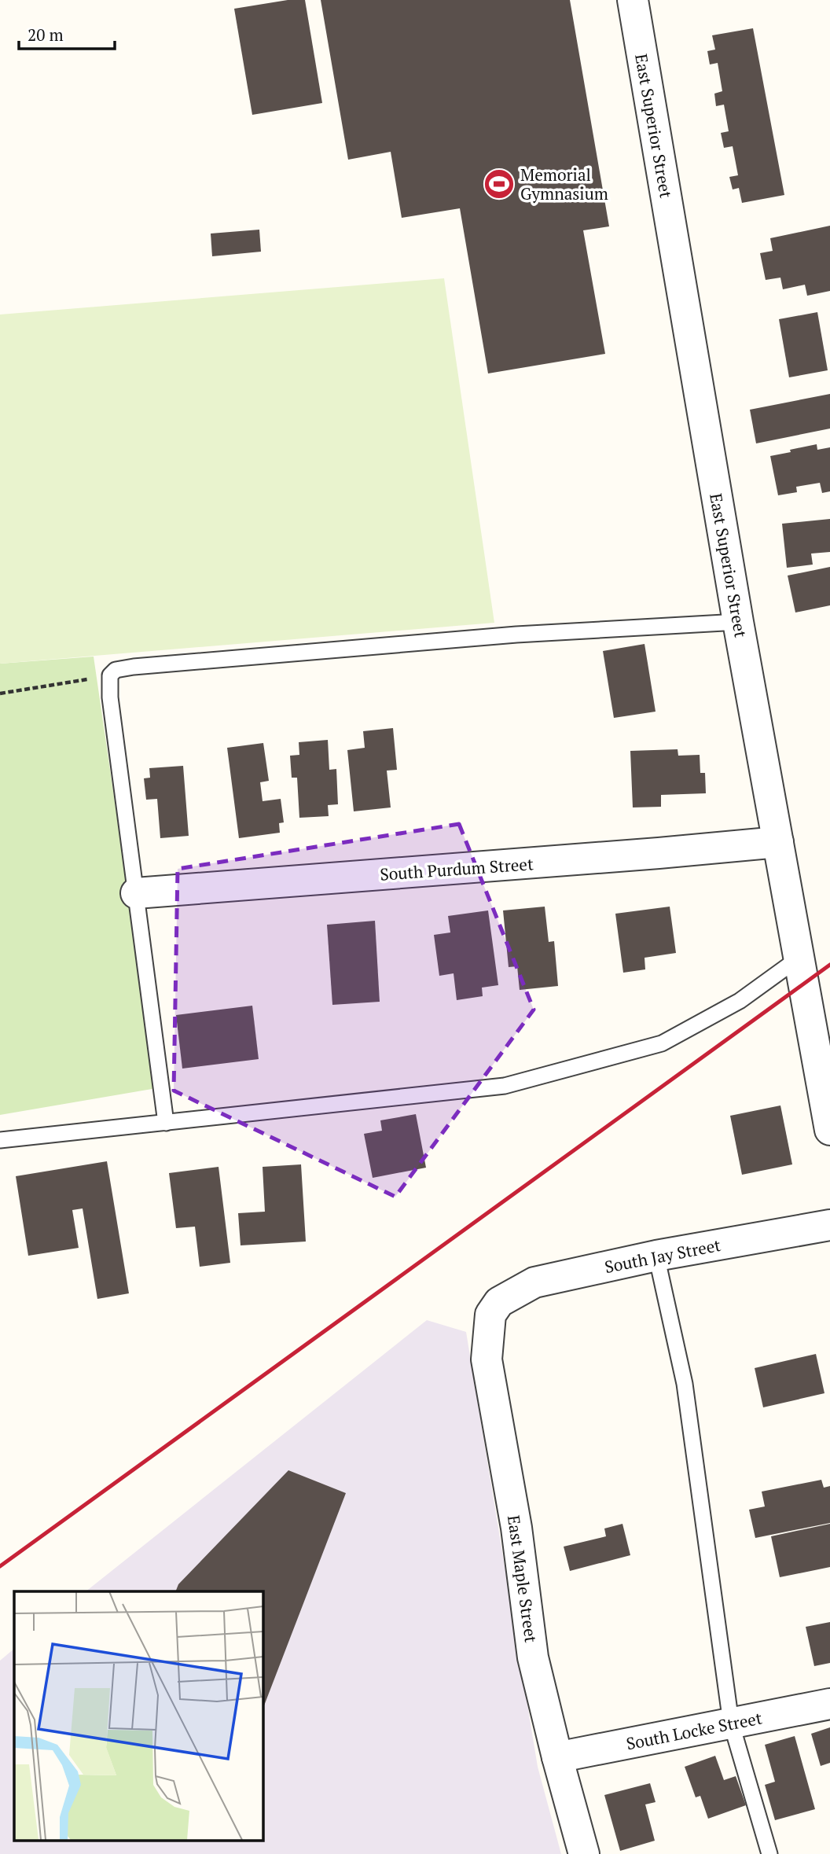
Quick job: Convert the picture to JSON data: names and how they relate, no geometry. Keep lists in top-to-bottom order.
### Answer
{
  "streets": {
    "street": [
      "East Superior Street",
      "South Purdum Street",
      "South Jay Street",
      "East Maple Street",
      "South Locke Street"
    ]
  },
  "crossings": [
    ["East Superior Street", "South Purdum Street"],
    ["South Jay Street", "East Maple Street"],
    ["East Maple Street", "South Locke Street"]
  ],
  "places": {
    "sports": ["Memorial Gymnasium"]
  },
  "scale_bar": "20 m"
}
